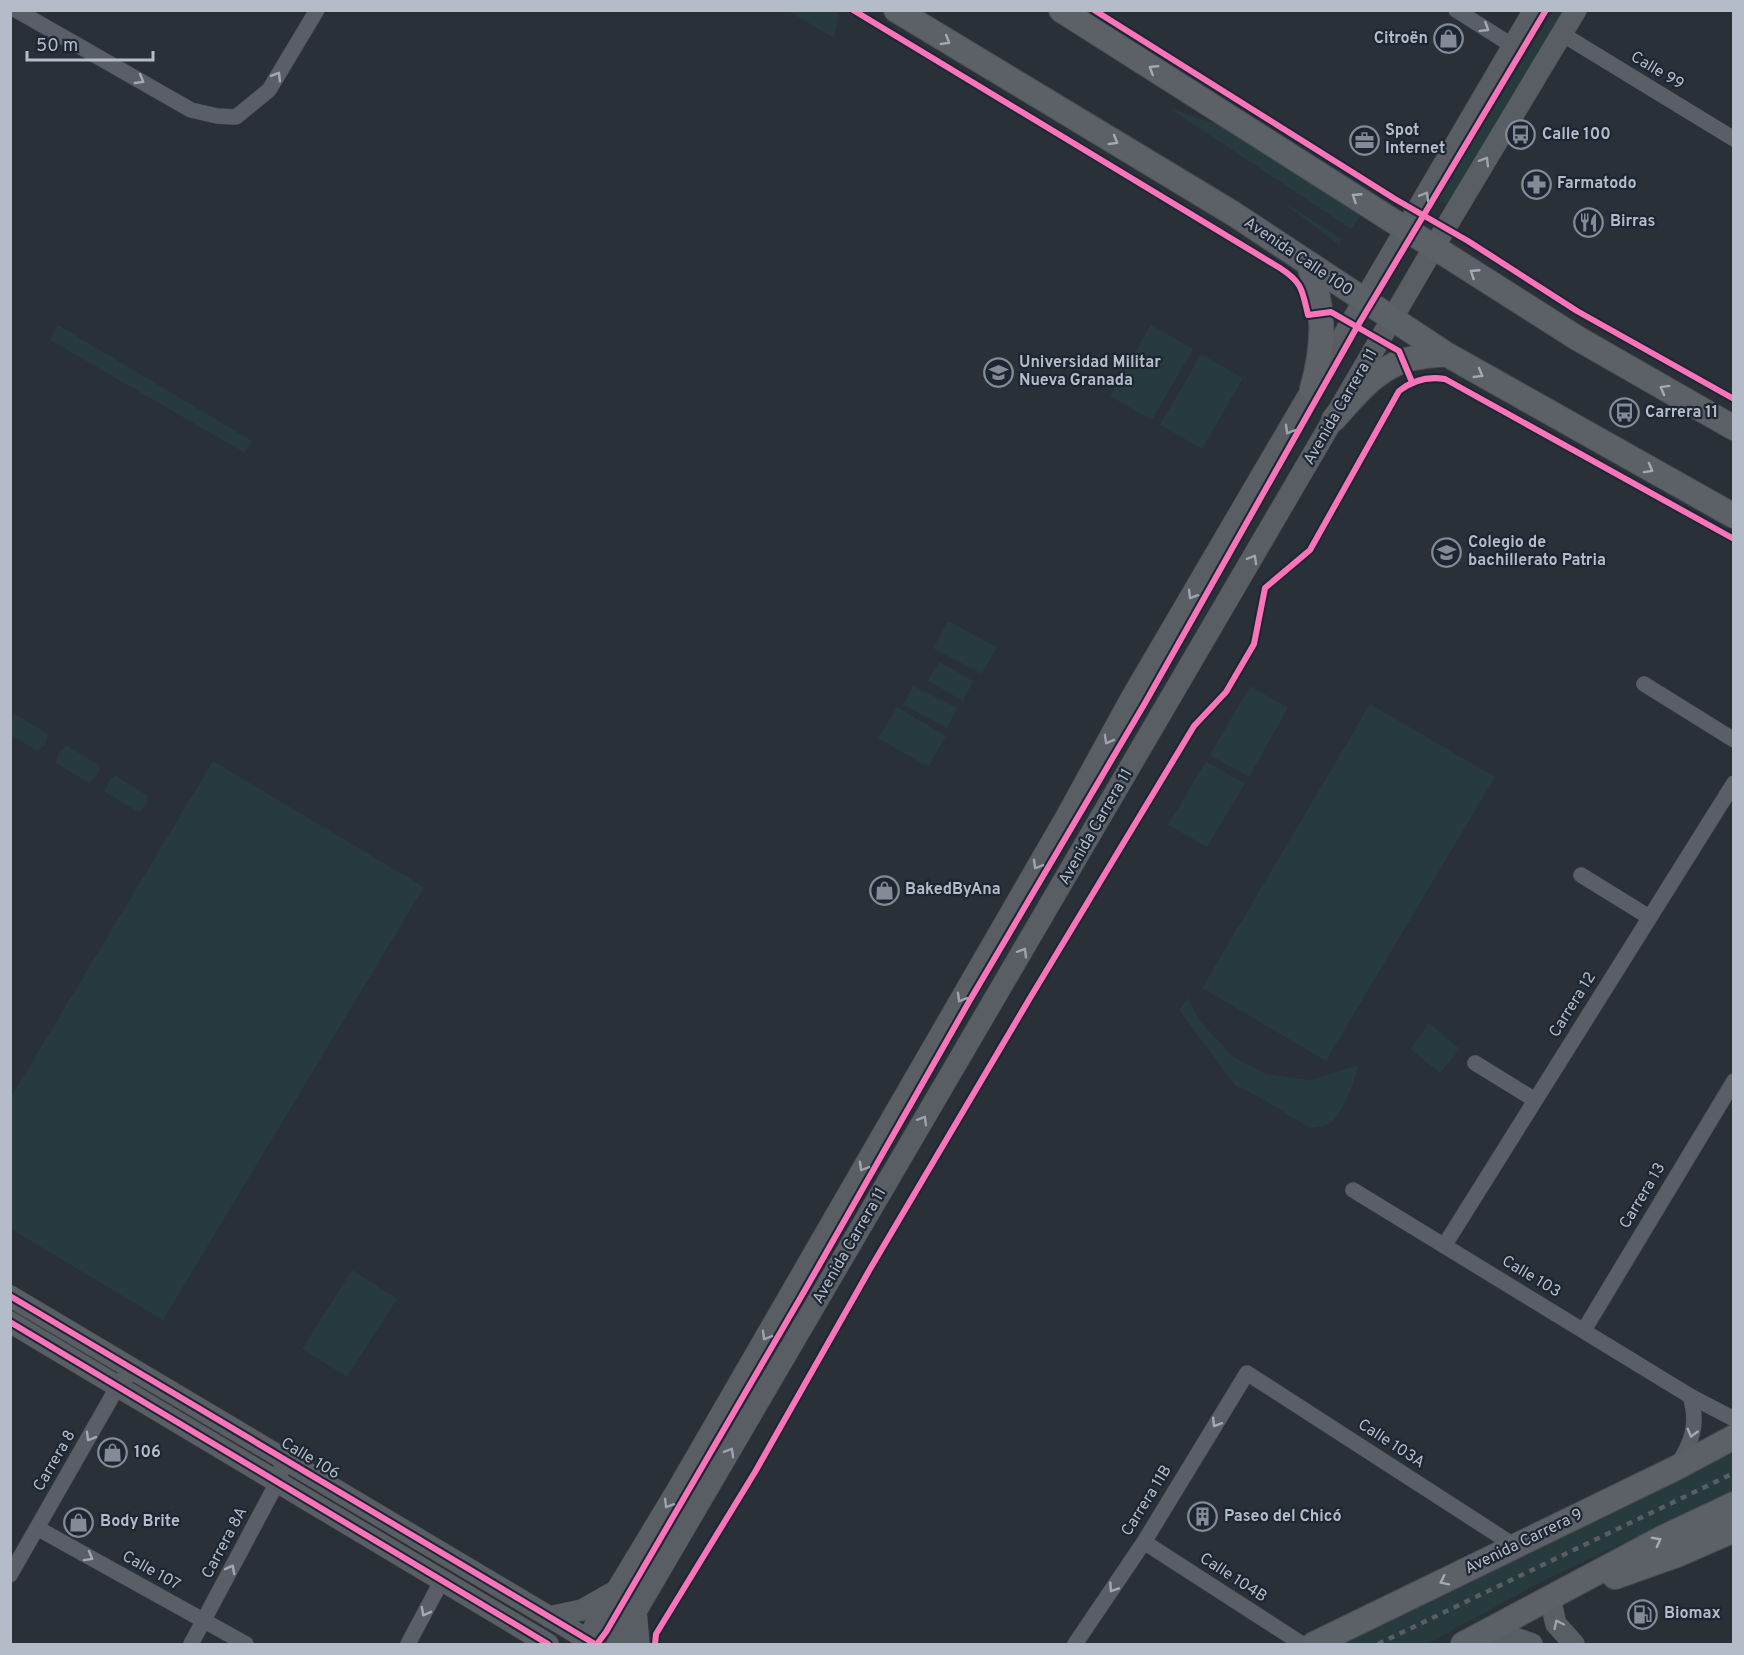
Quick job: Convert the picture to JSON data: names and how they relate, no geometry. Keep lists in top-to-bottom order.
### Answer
{
  "streets": {
    "main road": [
      "Avenida Calle 100",
      "Avenida Carrera 11",
      "Calle 106",
      "Avenida Carrera 9"
    ],
    "street": [
      "Calle 99",
      "Carrera 12",
      "Carrera 13",
      "Calle 103",
      "Calle 103A",
      "Carrera 8",
      "Carrera 11B",
      "Carrera 8A",
      "Calle 107",
      "Calle 104B"
    ]
  },
  "crossings": [
    ["Calle 99", "Avenida Carrera 11"],
    ["Avenida Calle 100", "Avenida Carrera 11"],
    ["Avenida Carrera 11", "Calle 106"],
    ["Carrera 12", "Calle 103"],
    ["Carrera 13", "Calle 103"],
    ["Calle 103A", "Carrera 11B"],
    ["Calle 103A", "Avenida Carrera 9"],
    ["Calle 106", "Carrera 8"],
    ["Calle 106", "Carrera 8A"],
    ["Carrera 8", "Calle 107"],
    ["Carrera 11B", "Calle 104B"],
    ["Carrera 8A", "Calle 107"]
  ],
  "one_way": [
    "Carrera 8",
    "Carrera 11B",
    "Carrera 8A",
    "Calle 107"
  ],
  "places": {
    "shop": [
      "Citroën",
      "BakedByAna",
      "106",
      "Body Brite"
    ],
    "bus stop": ["Calle 100", "Carrera 11"],
    "office": ["Spot Internet"],
    "pharmacy": ["Farmatodo"],
    "restaurant": ["Birras"],
    "school or university": ["Universidad Militar Nueva Granada", "Colegio de bachillerato Patria"],
    "building": ["Paseo del Chicó"],
    "fuel station": ["Biomax"]
  },
  "scale_bar": "50 m"
}
